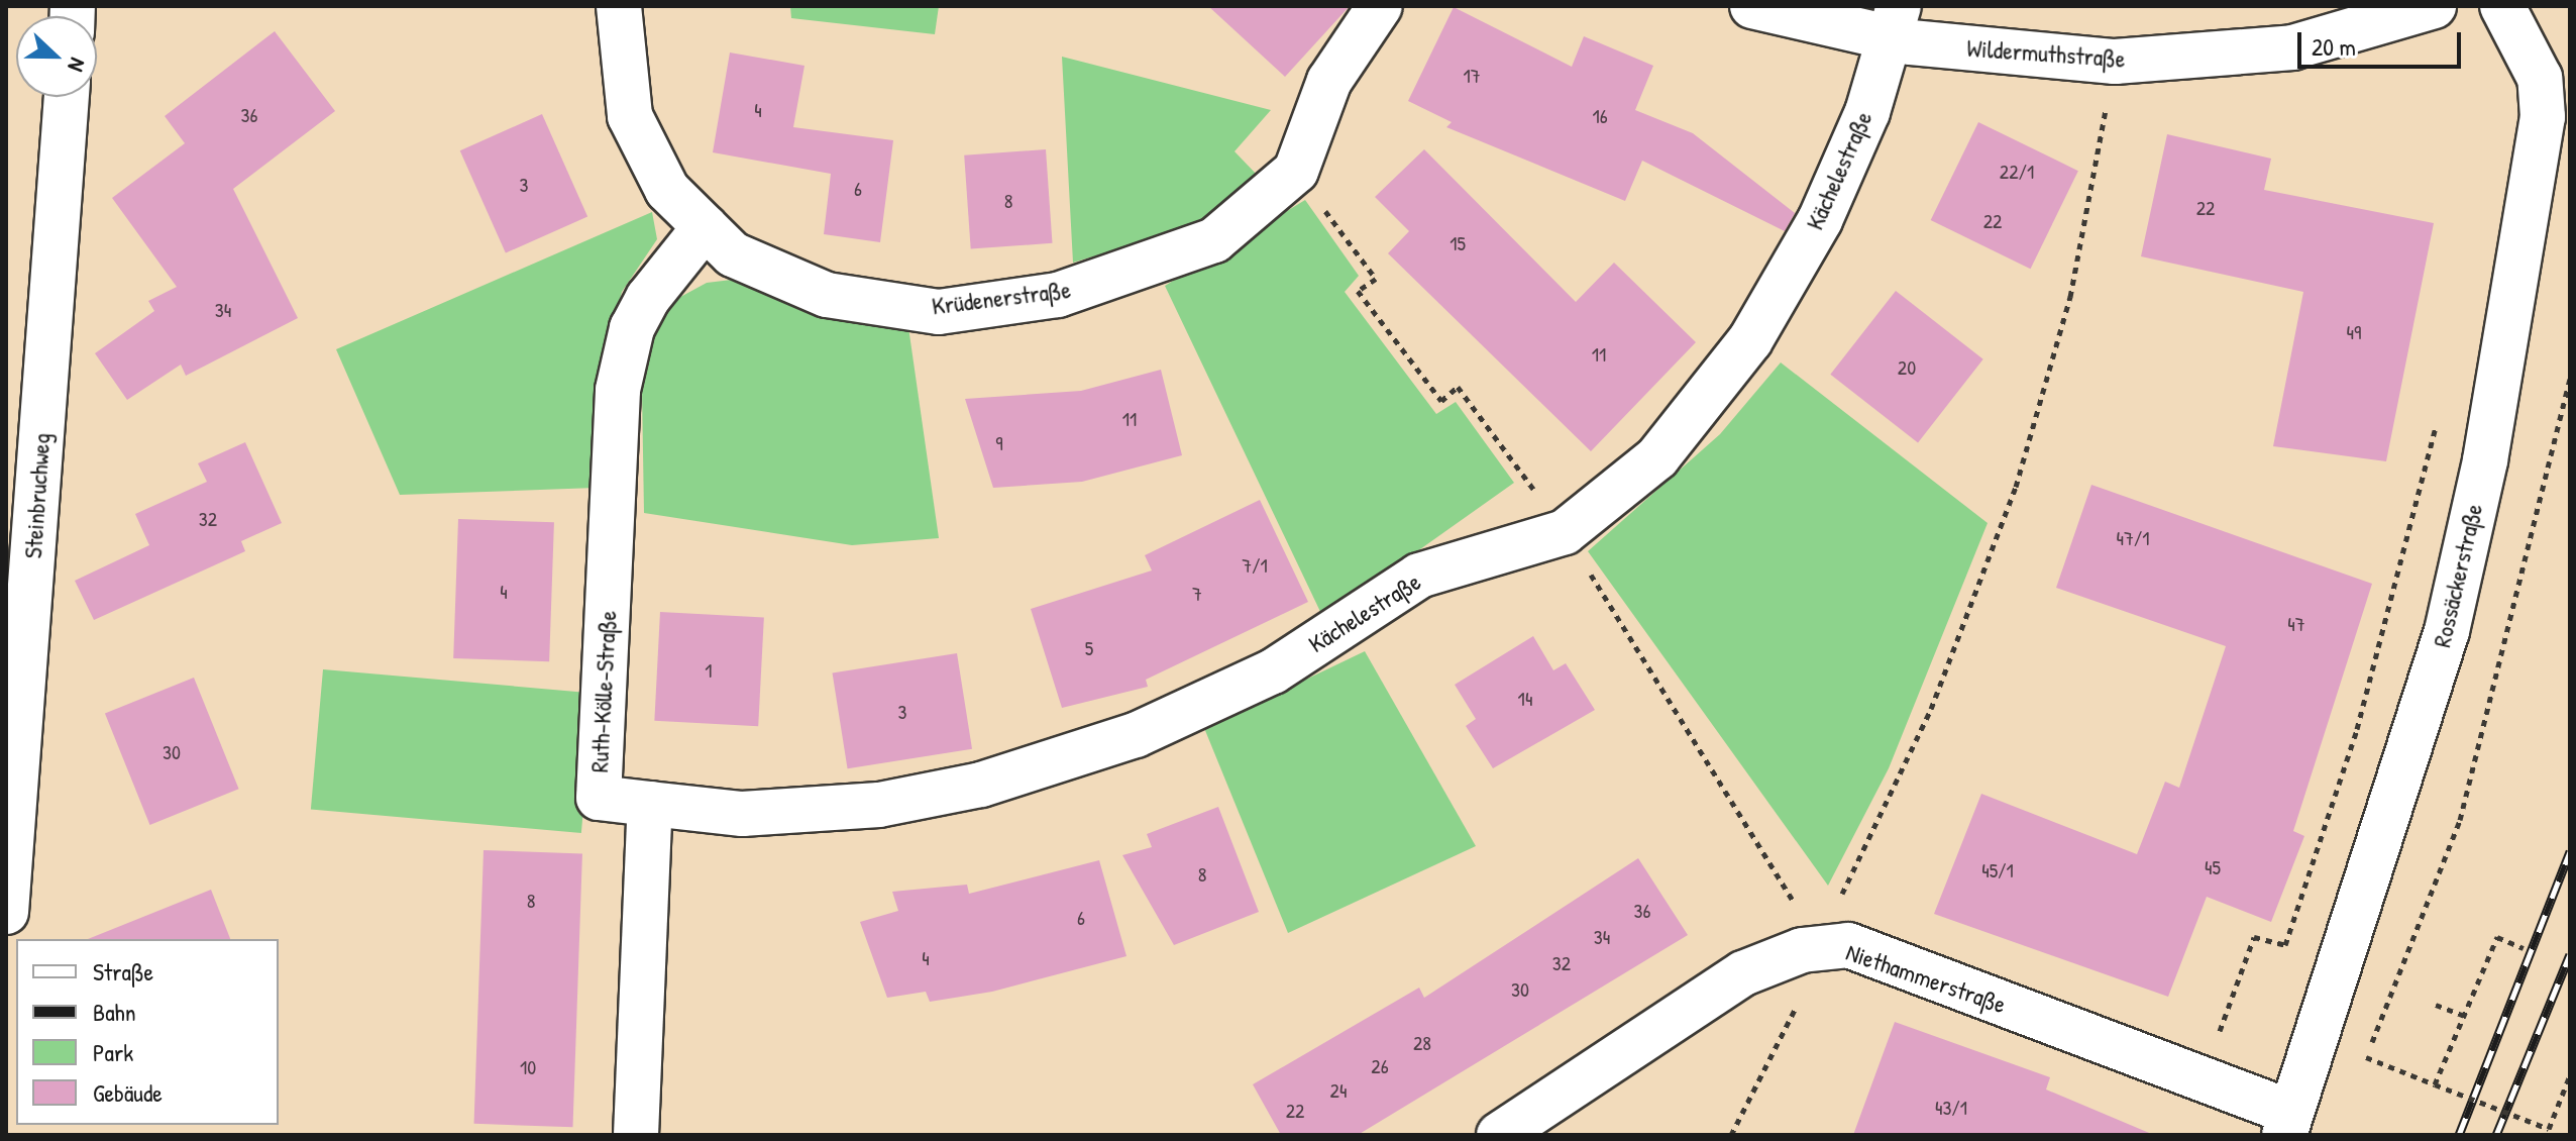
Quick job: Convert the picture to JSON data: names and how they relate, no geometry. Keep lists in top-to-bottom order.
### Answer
{
  "streets": {
    "street": [
      "Wildermuthstraße",
      "Kächelestraße",
      "Krüdenerstraße",
      "Steinbruchweg",
      "Rossäckerstraße",
      "Ruth-Kölle-Straße",
      "Niethammerstraße"
    ]
  },
  "crossings": [
    ["Wildermuthstraße", "Kächelestraße"],
    ["Kächelestraße", "Ruth-Kölle-Straße"],
    ["Krüdenerstraße", "Ruth-Kölle-Straße"],
    ["Rossäckerstraße", "Niethammerstraße"]
  ],
  "house_numbers": [
    "17",
    "4",
    "36",
    "16",
    "22/1",
    "3",
    "6",
    "8",
    "22",
    "22",
    "15",
    "34",
    "49",
    "11",
    "20",
    "11",
    "9",
    "32",
    "47/1",
    "7/1",
    "4",
    "7",
    "47",
    "5",
    "1",
    "14",
    "3",
    "30",
    "45",
    "45/1",
    "8",
    "8",
    "36",
    "6",
    "34",
    "4",
    "32",
    "30",
    "28",
    "26",
    "10",
    "24",
    "43/1",
    "22"
  ],
  "legend": [
    "Straße",
    "Bahn",
    "Park",
    "Gebäude"
  ],
  "scale_bar": "20 m",
  "north": "right"
}
